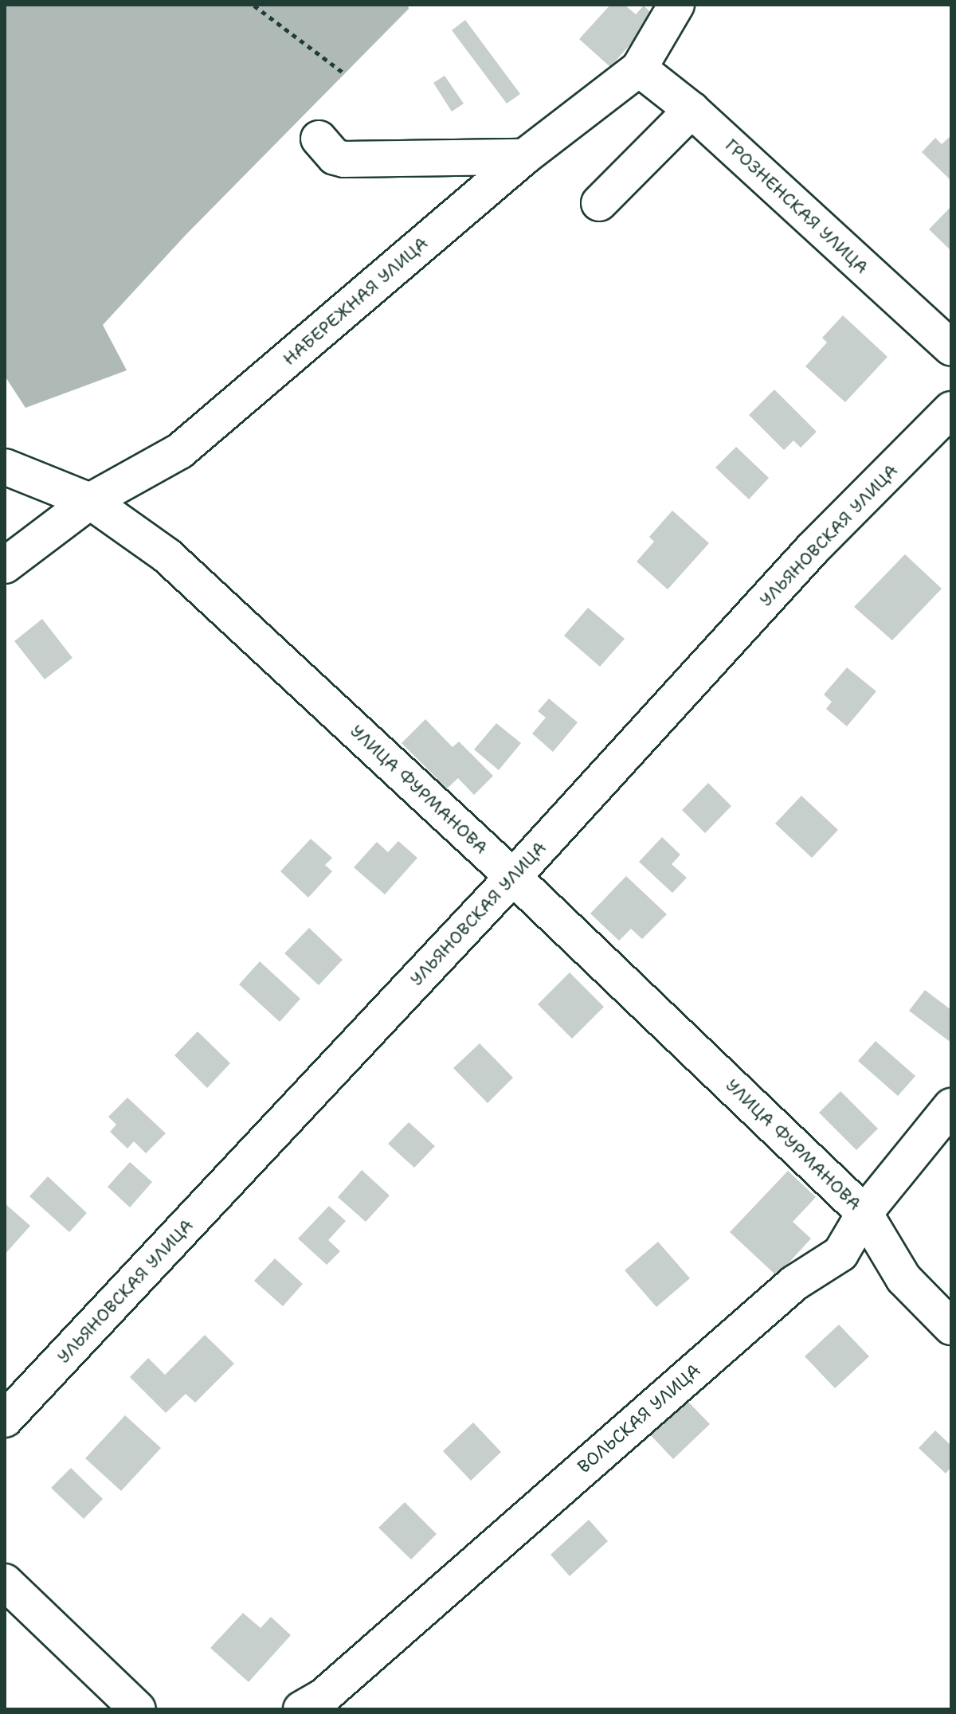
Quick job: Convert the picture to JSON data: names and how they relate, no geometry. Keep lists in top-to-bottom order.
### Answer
{
  "streets": {
    "street": [
      "ГРОЗНЕНСКАЯ УЛИЦА",
      "НАБЕРЕЖНАЯ УЛИЦА",
      "УЛЬЯНОВСКАЯ УЛИЦА",
      "УЛИЦА ФУРМАНОВА",
      "ВОЛЬСКАЯ УЛИЦА"
    ]
  },
  "crossings": [
    ["ГРОЗНЕНСКАЯ УЛИЦА", "НАБЕРЕЖНАЯ УЛИЦА"],
    ["НАБЕРЕЖНАЯ УЛИЦА", "УЛИЦА ФУРМАНОВА"],
    ["УЛЬЯНОВСКАЯ УЛИЦА", "УЛИЦА ФУРМАНОВА"],
    ["УЛИЦА ФУРМАНОВА", "ВОЛЬСКАЯ УЛИЦА"]
  ]
}
